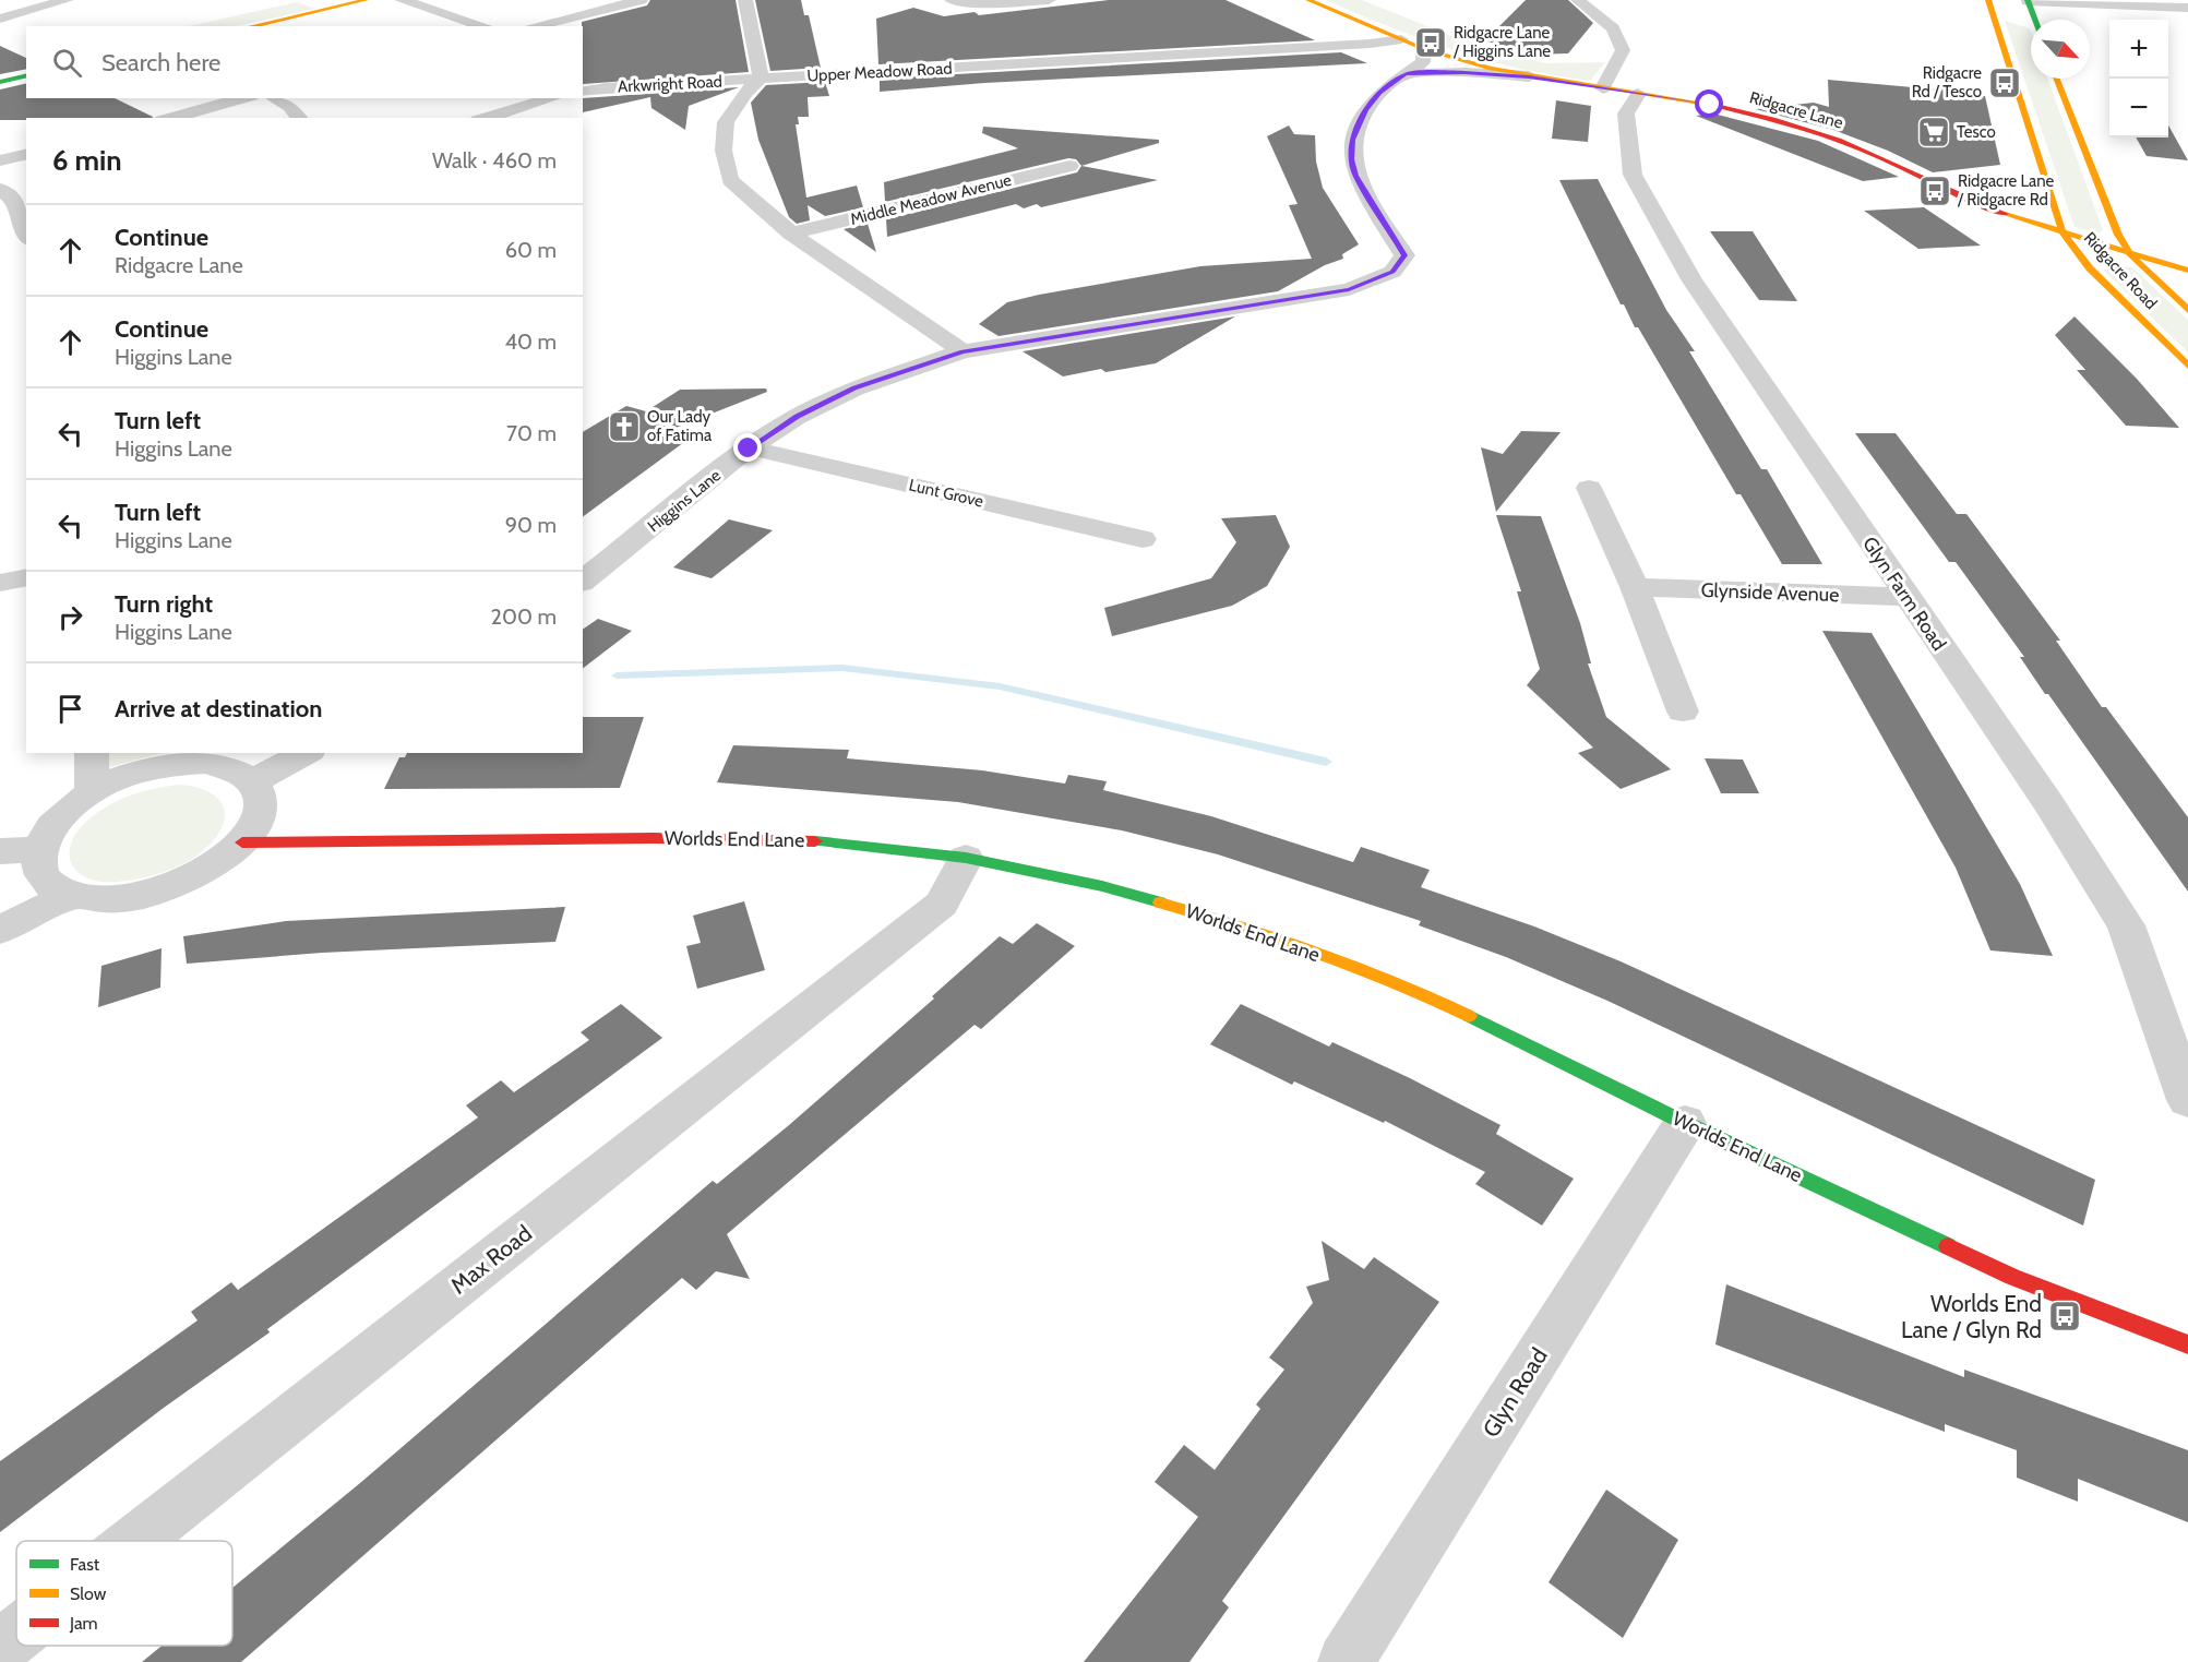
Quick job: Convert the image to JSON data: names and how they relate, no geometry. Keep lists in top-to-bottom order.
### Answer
{
  "streets": {
    "street": [
      "Upper Meadow Road",
      "Arkwright Road",
      "Ridgacre Lane",
      "Middle Meadow Avenue",
      "Ridgacre Road",
      "Lunt Grove",
      "Higgins Lane",
      "Glynside Avenue",
      "Glyn Farm Road",
      "Worlds End Lane",
      "Max Road",
      "Glyn Road"
    ]
  },
  "crossings": [
    ["Upper Meadow Road", "Arkwright Road"],
    ["Upper Meadow Road", "Ridgacre Lane"],
    ["Ridgacre Lane", "Ridgacre Road"],
    ["Ridgacre Lane", "Higgins Lane"],
    ["Ridgacre Lane", "Glyn Farm Road"],
    ["Lunt Grove", "Higgins Lane"],
    ["Glynside Avenue", "Glyn Farm Road"],
    ["Worlds End Lane", "Max Road"],
    ["Worlds End Lane", "Glyn Road"]
  ],
  "places": {
    "bus stop": [
      "Ridgacre Lane / Higgins Lane",
      "Ridgacre Rd / Tesco",
      "Ridgacre Lane / Ridgacre Rd",
      "Worlds End Lane / Glyn Rd"
    ],
    "supermarket": ["Tesco"],
    "church": ["Our Lady of Fatima"]
  },
  "legend": ["Fast", "Slow", "Jam"],
  "north": "bottom right",
  "page": {
    "map_buttons": ["+", "−"],
    "search": "Search here",
    "heading": ["6 min", "Walk · 460 m"],
    "list": [
      ["Continue", "Ridgacre Lane", "60 m"],
      ["Continue", "Higgins Lane", "40 m"],
      ["Turn left", "Higgins Lane", "70 m"],
      ["Turn left", "Higgins Lane", "90 m"],
      ["Turn right", "Higgins Lane", "200 m"],
      "Arrive at destination"
    ]
  }
}
